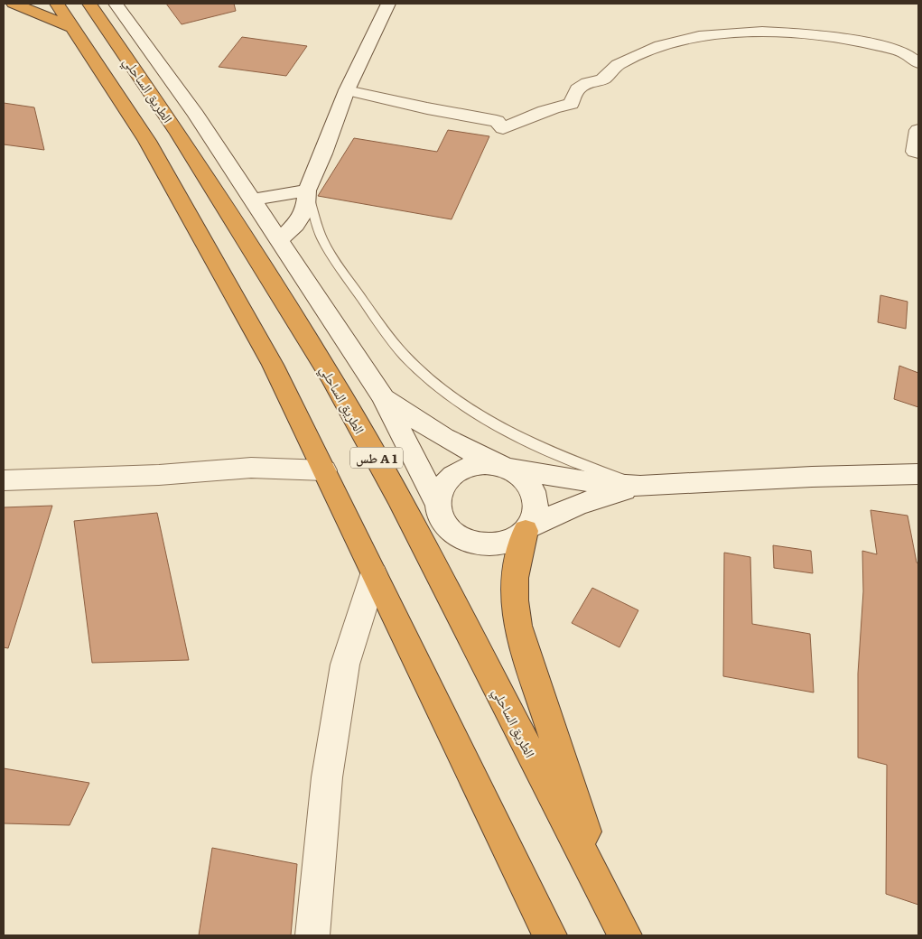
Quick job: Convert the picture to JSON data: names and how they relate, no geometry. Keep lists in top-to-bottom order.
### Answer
{
  "streets": {
    "highway": ["الطريق الساحلي", "طس A 1"]
  }
}
